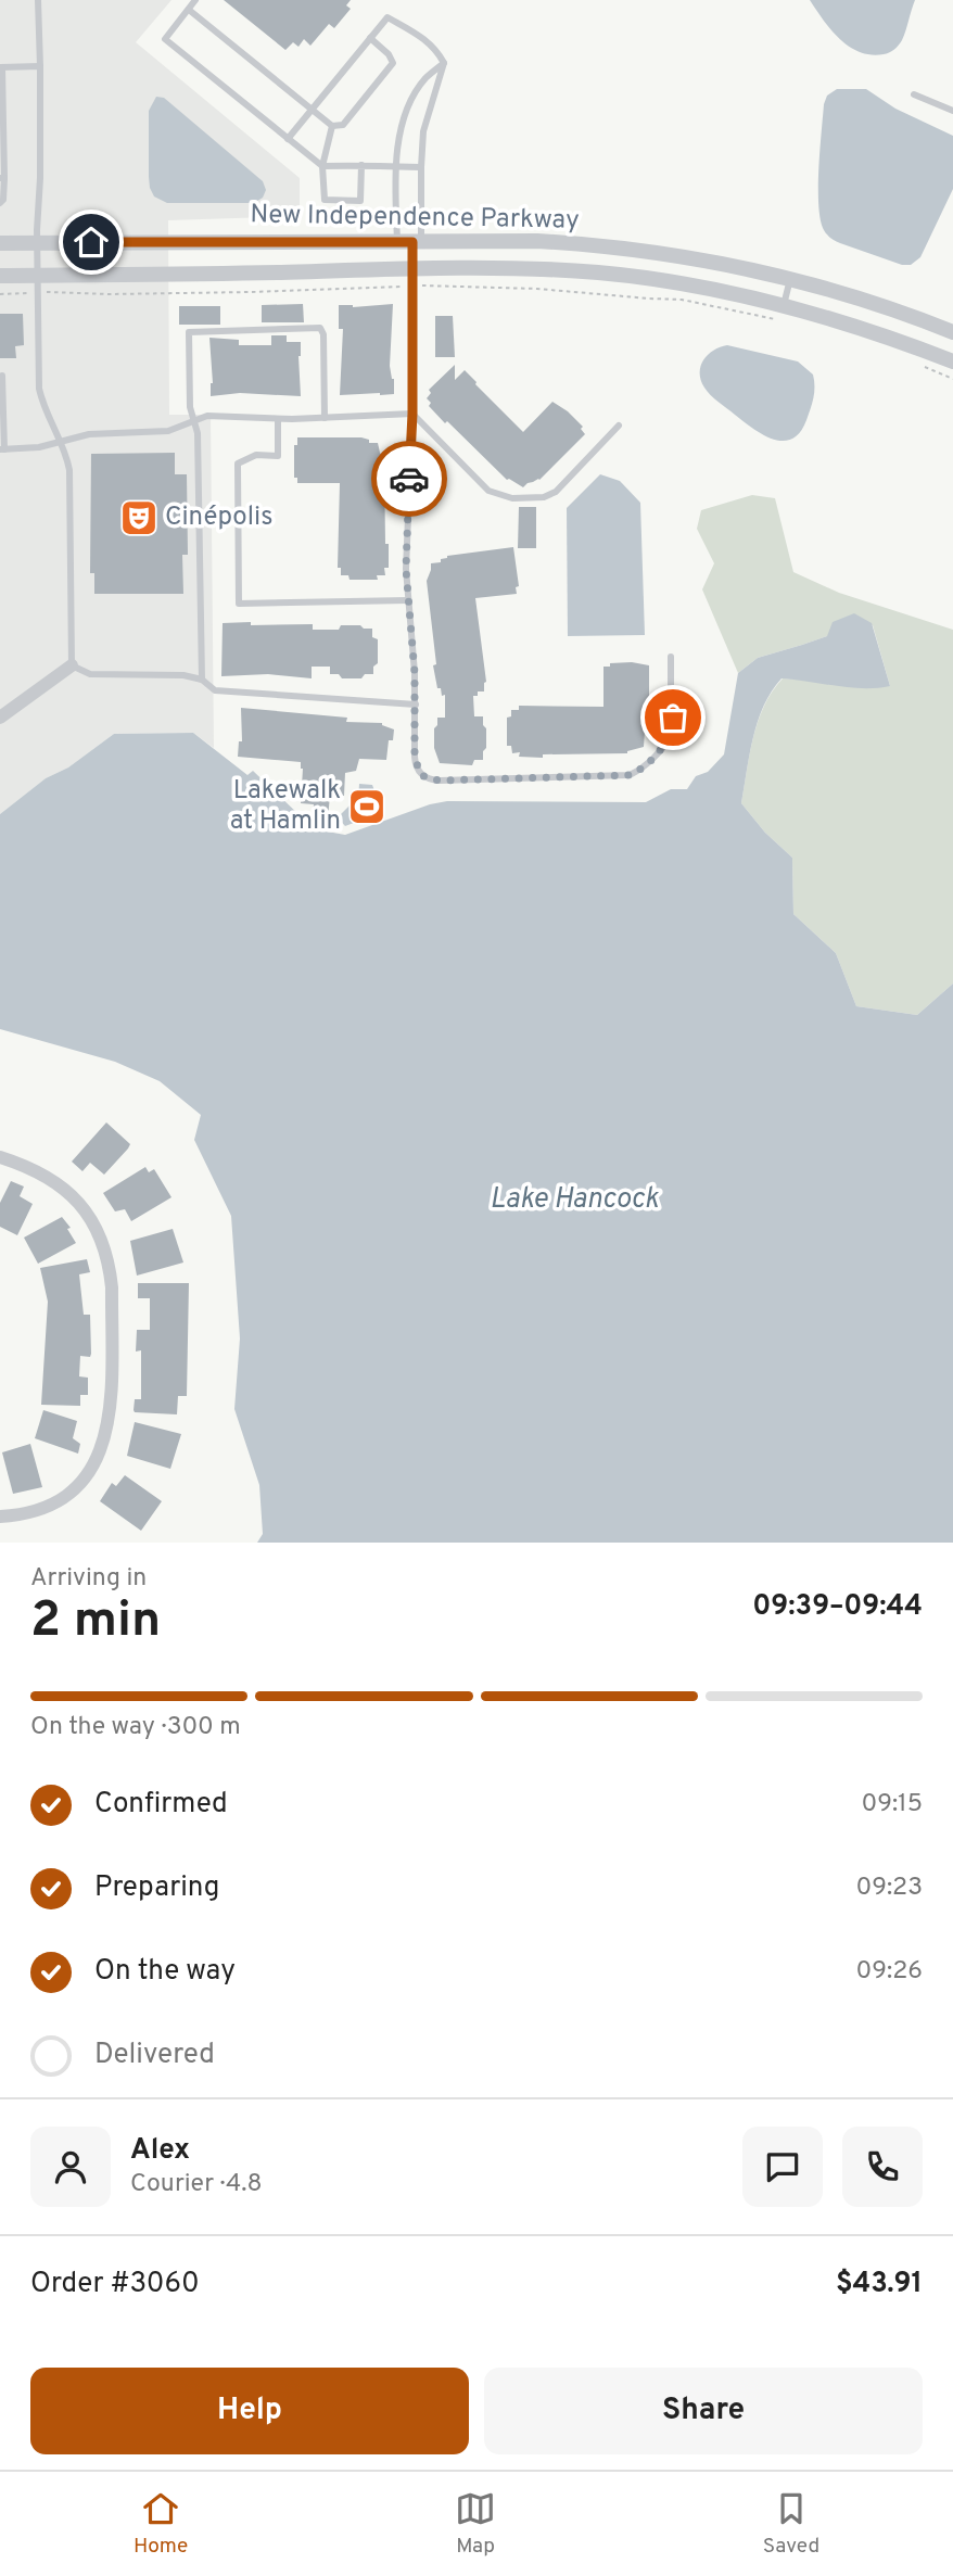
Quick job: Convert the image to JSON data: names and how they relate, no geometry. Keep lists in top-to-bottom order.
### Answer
{
  "streets": {
    "street": ["New Independence Parkway"]
  },
  "water": ["Lake Hancock"],
  "places": {
    "theatre": ["Cinépolis"],
    "sports": ["Lakewalk at Hamlin"]
  },
  "page": {
    "heading": ["2 min", "Arriving in", "09:39–09:44"],
    "panel": [
      "Alex",
      "Courier · 4.8",
      "Order #3060",
      "$43.91"
    ],
    "bar": "On the way · 300 m",
    "list": [
      ["Confirmed", "09:15"],
      ["Preparing", "09:23"],
      ["On the way", "09:26"],
      "Delivered"
    ],
    "buttons": ["Help", "Share"],
    "tabs": ["Home", "Map", "Saved"]
  }
}
